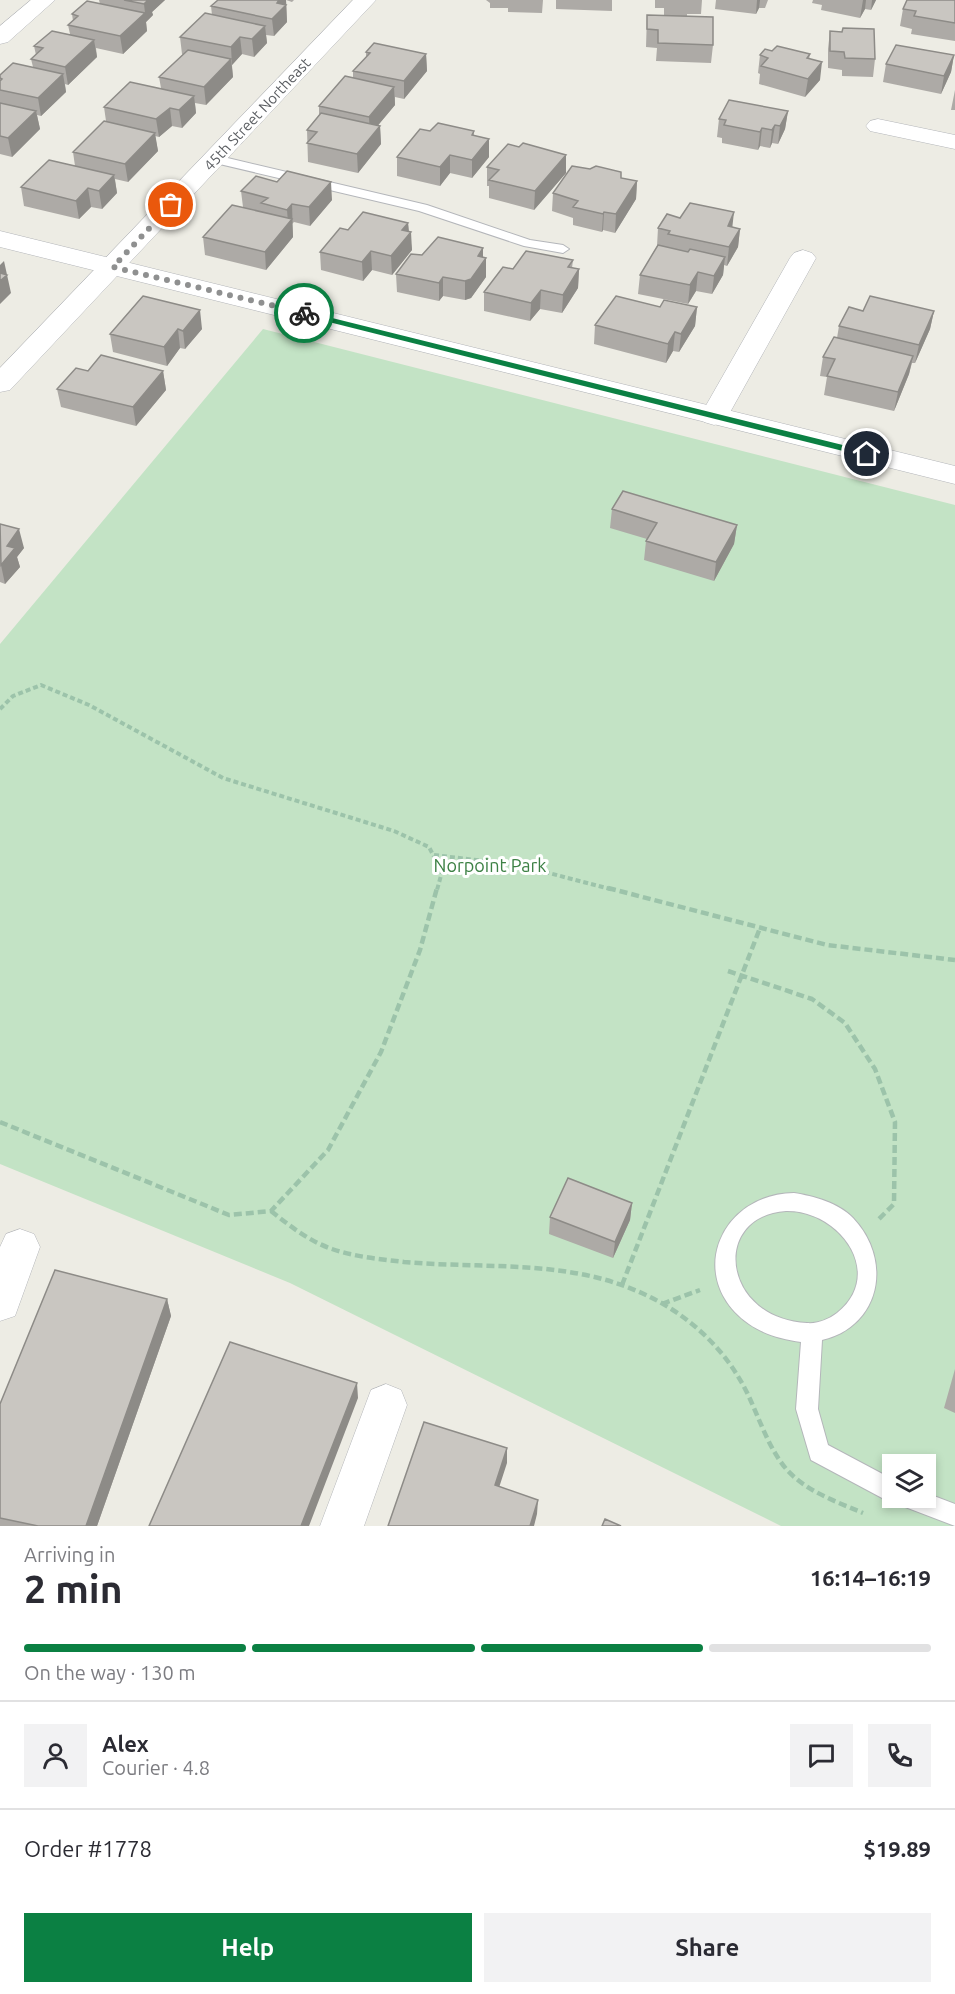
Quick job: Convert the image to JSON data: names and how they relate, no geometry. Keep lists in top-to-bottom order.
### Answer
{
  "streets": {
    "street": ["45th Street Northeast"]
  },
  "parks": ["Norpoint Park"],
  "page": {
    "heading": ["2 min", "Arriving in", "16:14–16:19"],
    "panel": [
      "Alex",
      "Courier · 4.8",
      "Order #1778",
      "$19.89"
    ],
    "bar": "On the way · 130 m",
    "buttons": ["Help", "Share"]
  }
}
